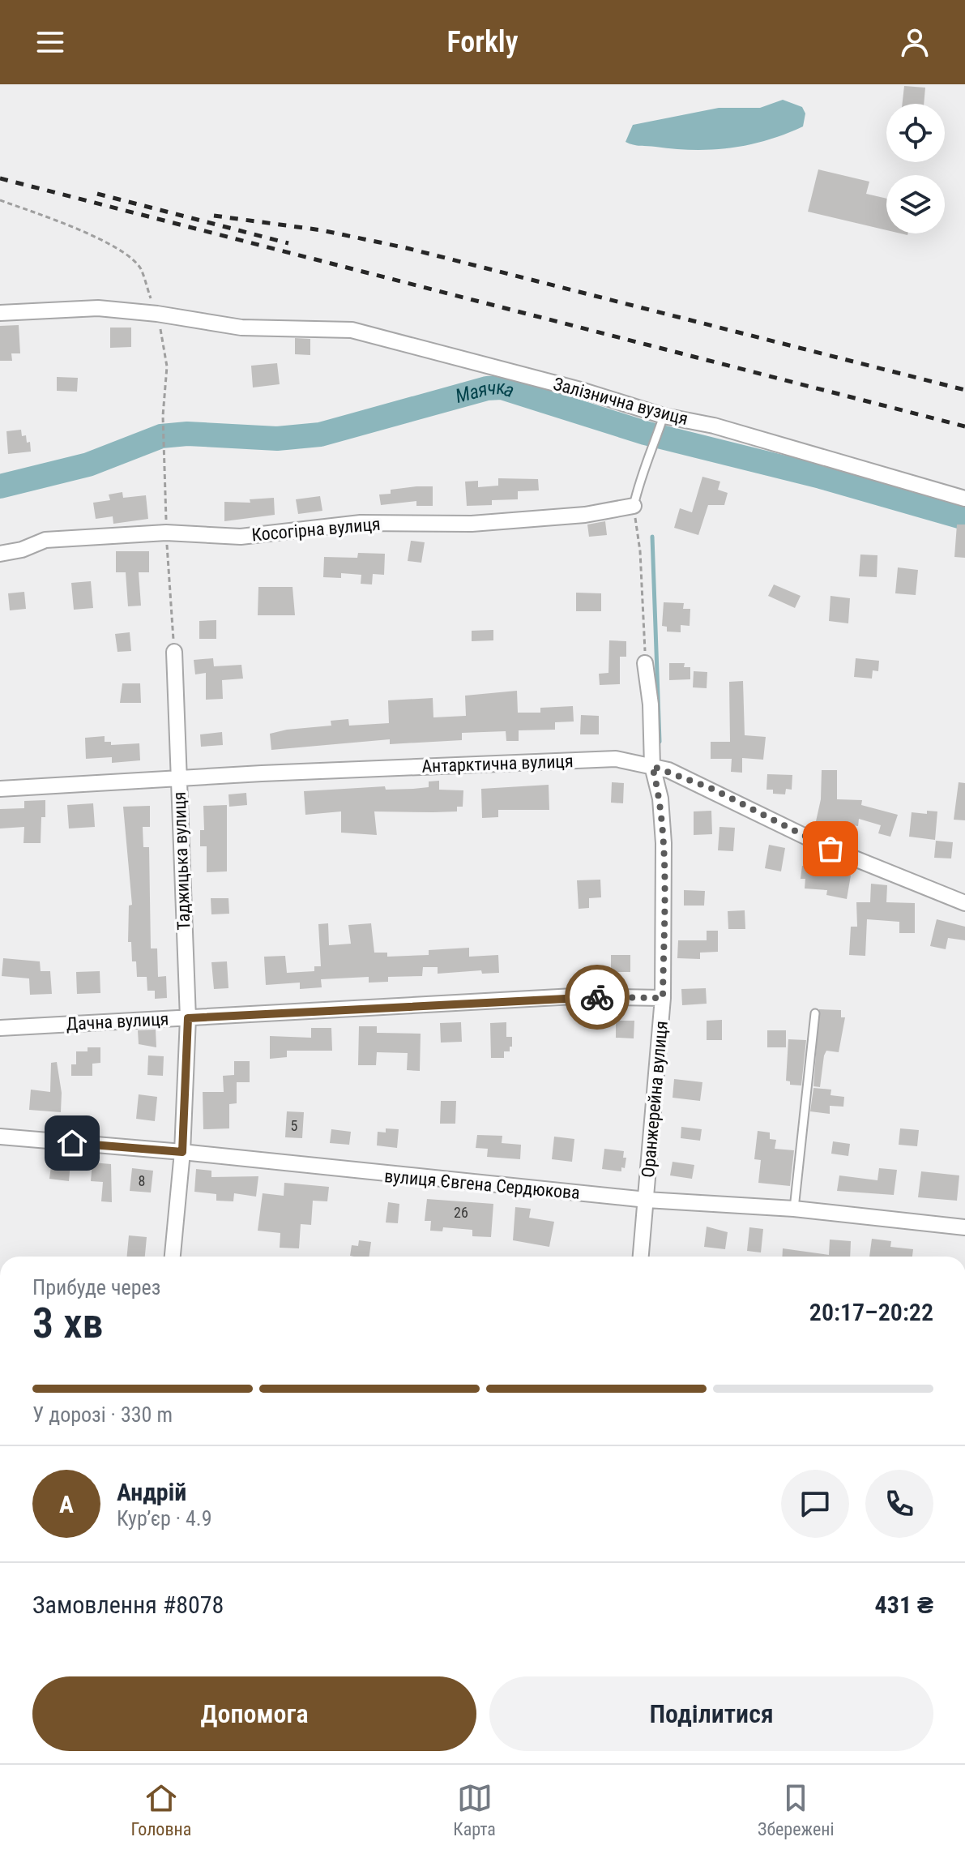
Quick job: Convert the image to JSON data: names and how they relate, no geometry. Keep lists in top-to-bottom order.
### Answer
{
  "streets": {
    "street": [
      "Залізнична вузиця",
      "Косогірна вулиця",
      "Антарктична вулиця",
      "Таджицька вулиця",
      "Дачна вулиця",
      "Оранжерейна вулиця",
      "вулиця Євгена Сердюкова"
    ]
  },
  "crossings": [
    ["Антарктична вулиця", "Таджицька вулиця"],
    ["Антарктична вулиця", "Оранжерейна вулиця"],
    ["Таджицька вулиця", "Дачна вулиця"],
    ["Таджицька вулиця", "вулиця Євгена Сердюкова"],
    ["Дачна вулиця", "Оранжерейна вулиця"],
    ["Оранжерейна вулиця", "вулиця Євгена Сердюкова"]
  ],
  "water": ["Маячка"],
  "house_numbers": ["5", "8", "26"],
  "page": {
    "header": "Forkly",
    "heading": ["3 хв", "Прибуде через", "20:17–20:22"],
    "panel": [
      "Андрій",
      "Кур’єр · 4.9",
      "Замовлення #8078",
      "431 ₴"
    ],
    "bar": "У дорозі · 330 m",
    "round": "А",
    "buttons": ["Допомога", "Поділитися"],
    "tabs": ["Головна", "Карта", "Збережені"]
  }
}
